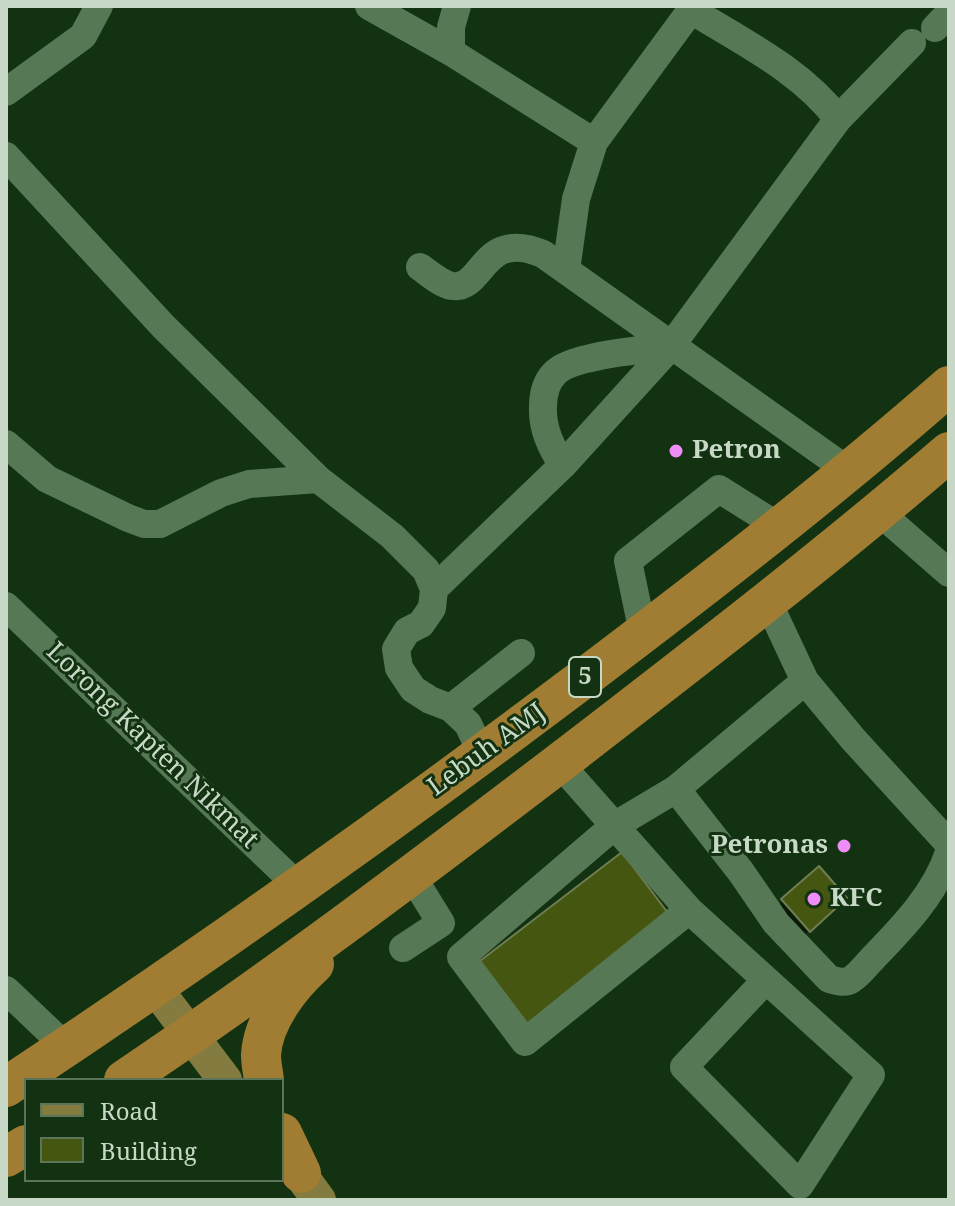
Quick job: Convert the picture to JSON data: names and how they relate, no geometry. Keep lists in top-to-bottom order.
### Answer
{
  "streets": {
    "highway": ["5", "Lebuh AMJ"],
    "street": ["Lorong Kapten Nikmat"]
  },
  "crossings": [
    ["Lorong Kapten Nikmat", "Lebuh AMJ"]
  ],
  "places": ["Petron", "Petronas", "KFC"],
  "legend": ["Road", "Building"]
}
